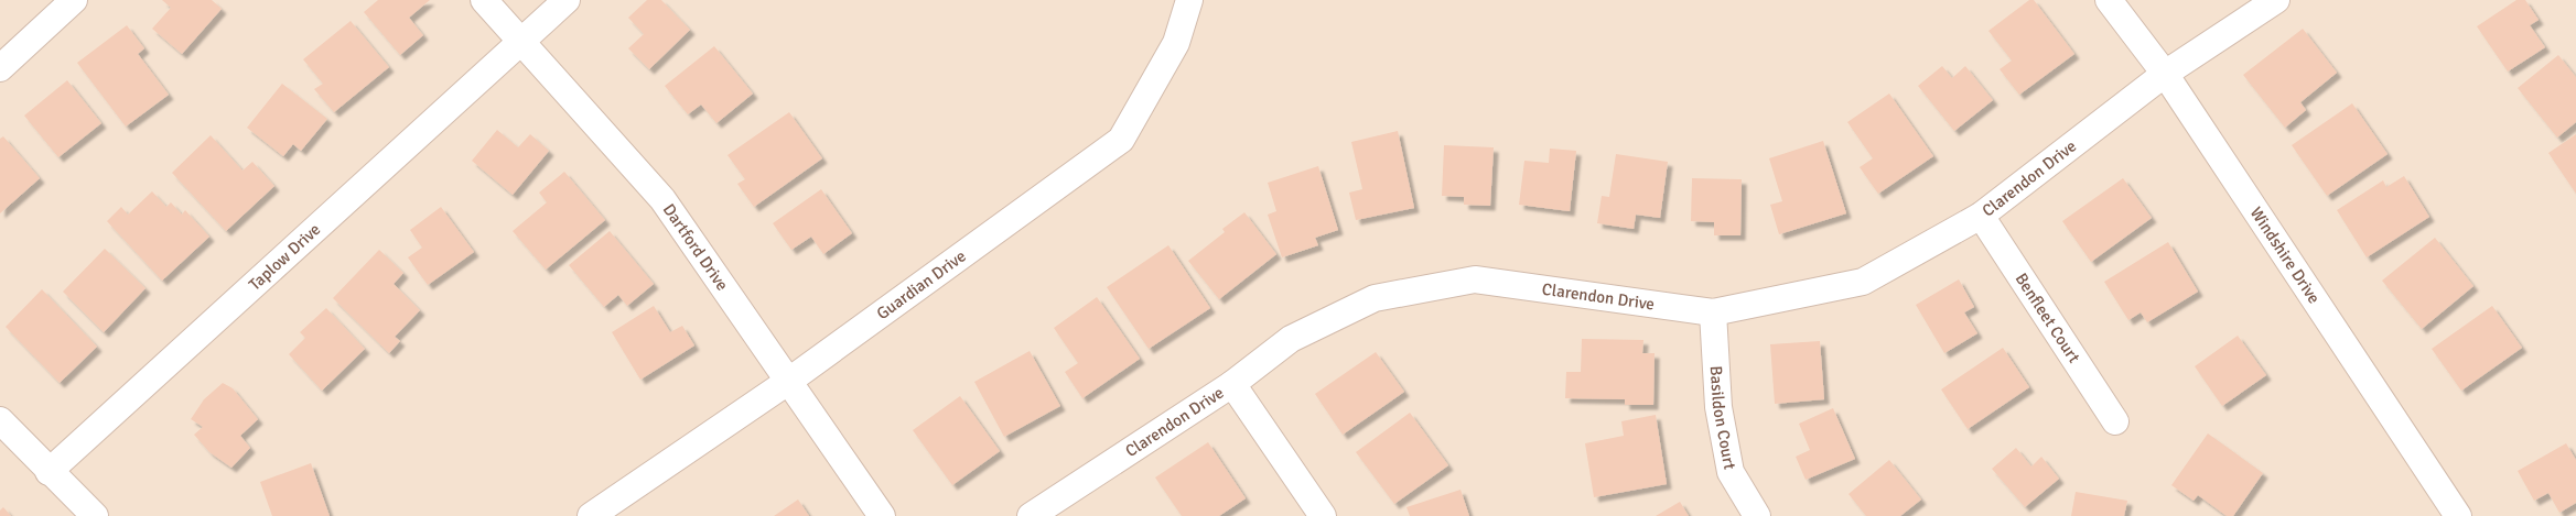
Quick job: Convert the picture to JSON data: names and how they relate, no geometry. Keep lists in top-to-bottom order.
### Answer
{
  "streets": {
    "street": [
      "Clarendon Drive",
      "Dartford Drive",
      "Windshire Drive",
      "Taplow Drive",
      "Guardian Drive",
      "Benfleet Court",
      "Basildon Court"
    ]
  },
  "crossings": [
    ["Clarendon Drive", "Windshire Drive"],
    ["Clarendon Drive", "Benfleet Court"],
    ["Clarendon Drive", "Basildon Court"],
    ["Dartford Drive", "Taplow Drive"],
    ["Dartford Drive", "Guardian Drive"]
  ]
}
